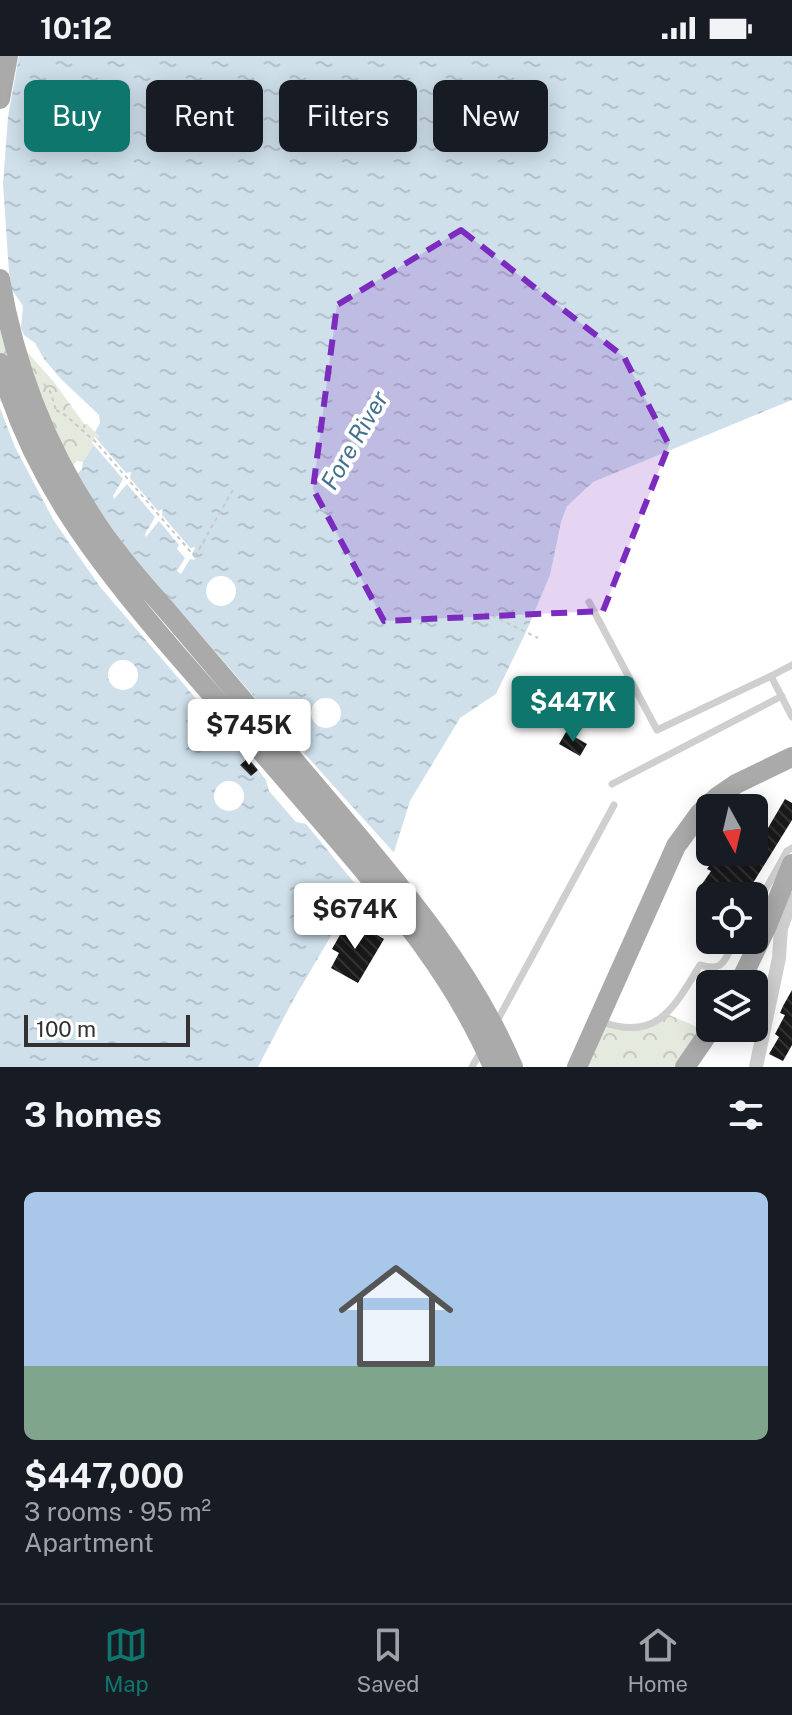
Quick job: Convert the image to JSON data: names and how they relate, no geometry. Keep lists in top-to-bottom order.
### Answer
{
  "water": ["Fore River"],
  "scale_bar": "100 m",
  "north": "bottom",
  "page": {
    "status": "10:12",
    "chip": [
      "Buy",
      "Rent",
      "Filters",
      "New"
    ],
    "price": ["$447K", "$745K", "$674K"],
    "scale": "100 m",
    "heading": "3 homes",
    "list": [
      {
        "name": "$447,000",
        "note": "3 rooms · 95 m² · Apartment"
      }
    ],
    "tabs": ["Map", "Saved", "Home"]
  }
}
